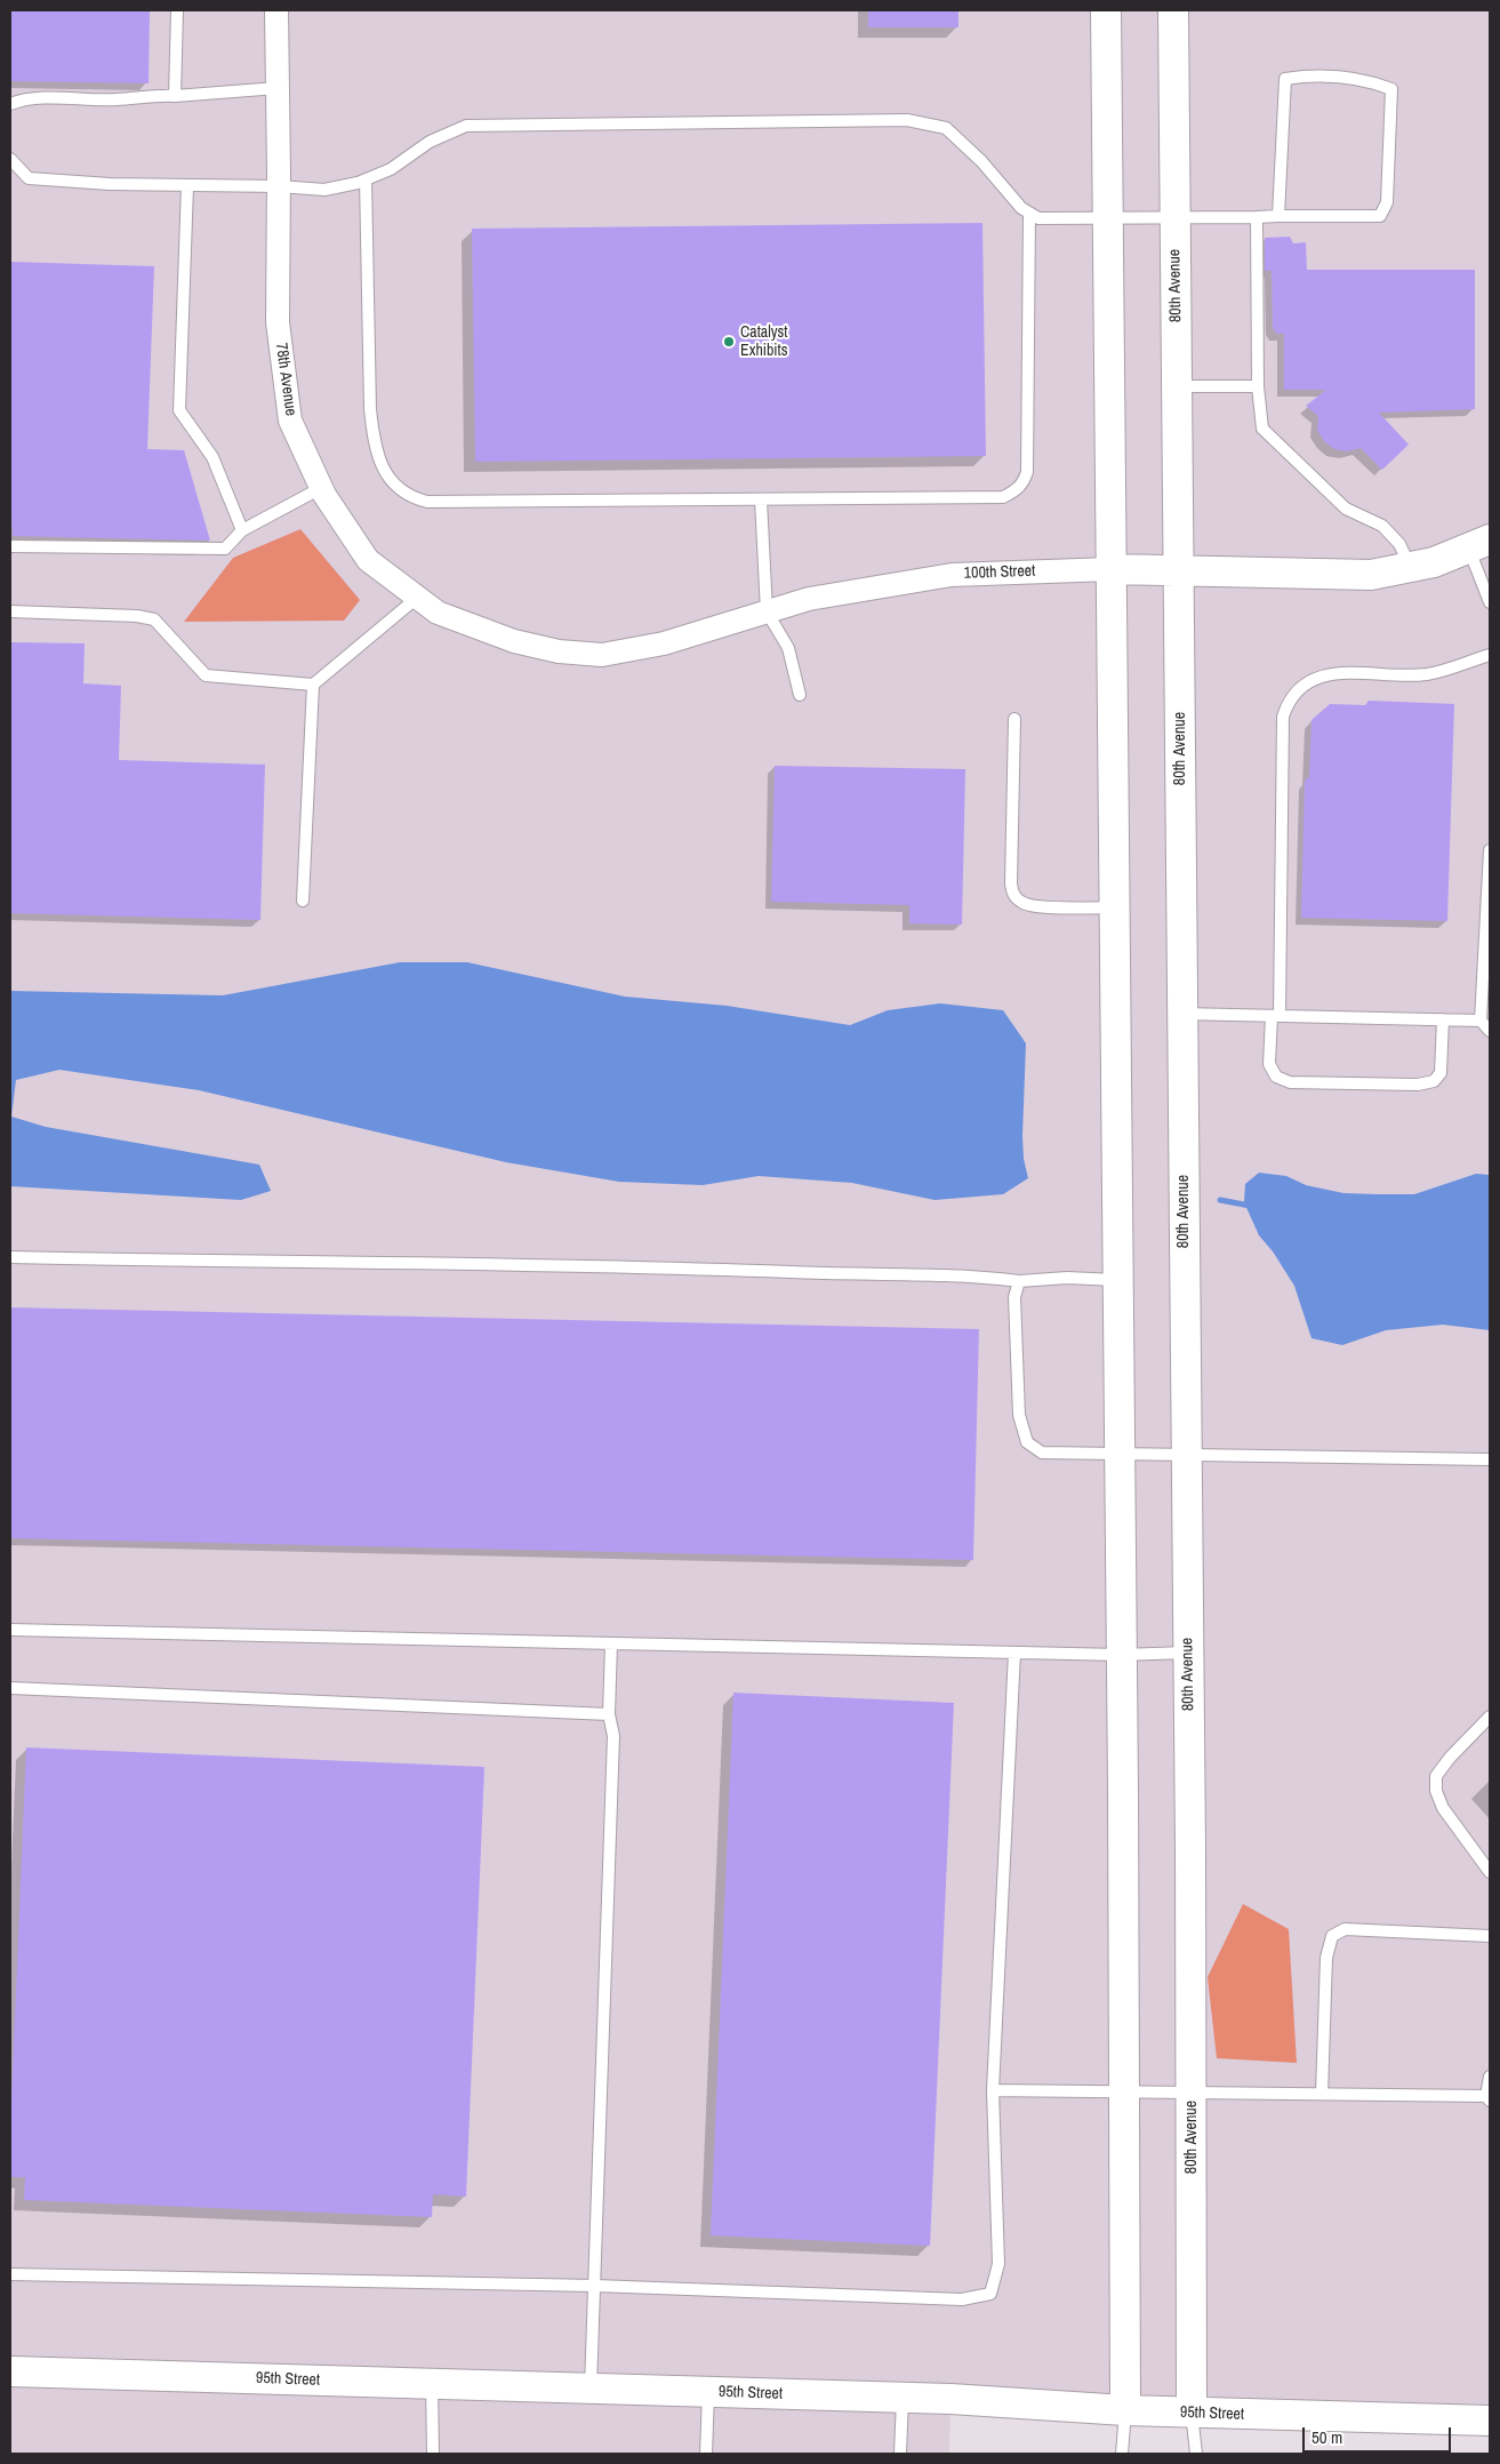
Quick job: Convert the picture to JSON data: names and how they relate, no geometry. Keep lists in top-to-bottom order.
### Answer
{
  "streets": {
    "street": [
      "80th Avenue",
      "78th Avenue",
      "100th Street",
      "95th Street"
    ]
  },
  "crossings": [
    ["80th Avenue", "100th Street"],
    ["80th Avenue", "95th Street"],
    ["78th Avenue", "100th Street"]
  ],
  "places": ["Catalyst Exhibits"],
  "scale_bar": "50 m"
}
